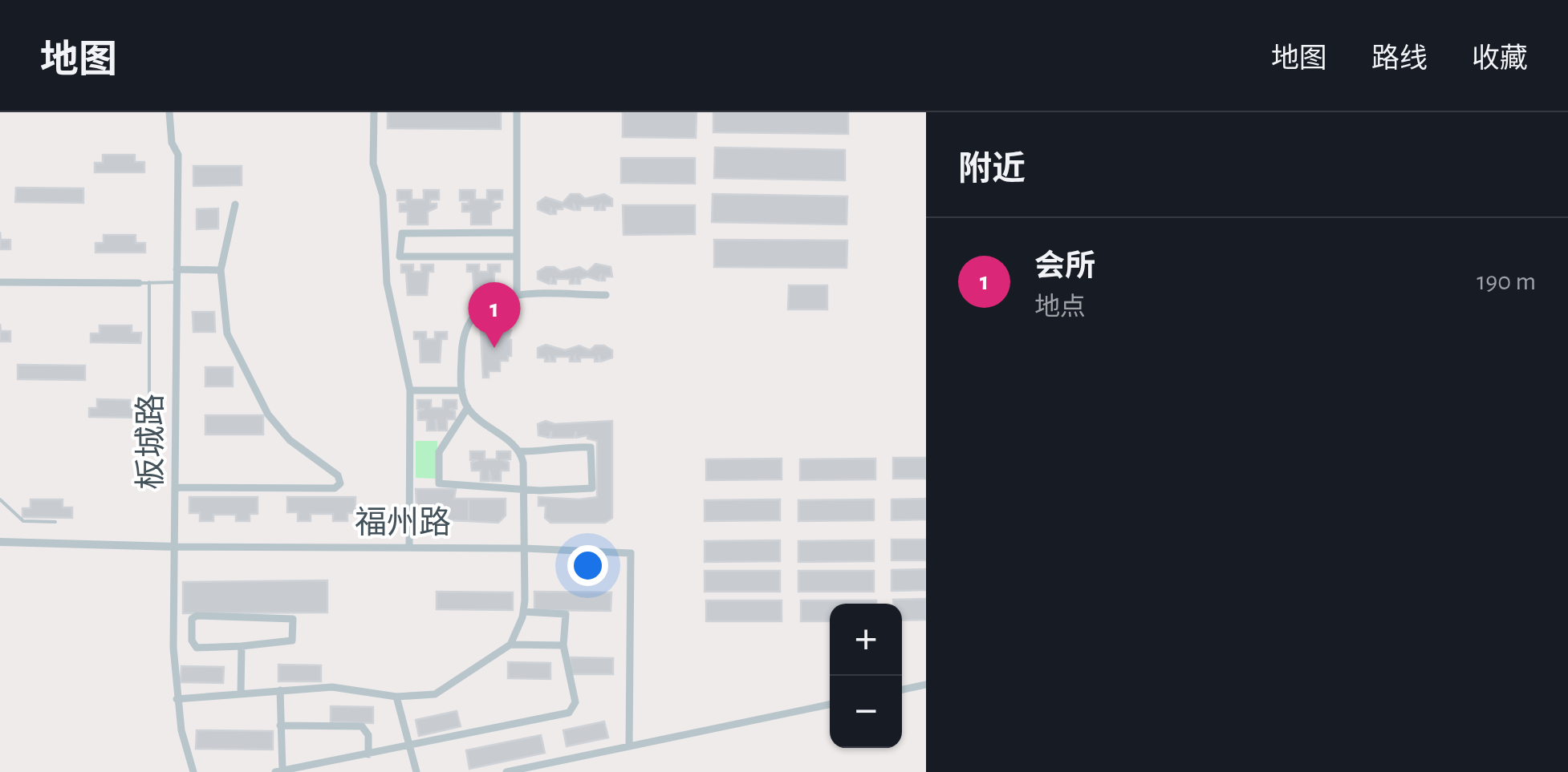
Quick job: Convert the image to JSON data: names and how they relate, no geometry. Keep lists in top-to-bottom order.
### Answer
{
  "streets": {
    "street": ["板城路", "福州路"]
  },
  "crossings": [
    ["板城路", "福州路"]
  ],
  "page": {
    "header": "地图",
    "nav": ["地图", "路线", "收藏"],
    "heading": "附近",
    "list": [
      {
        "mark": "1",
        "name": "会所",
        "note": "地点",
        "value": "190 m"
      }
    ],
    "pins": "1",
    "map_buttons": ["+", "−"]
  }
}
